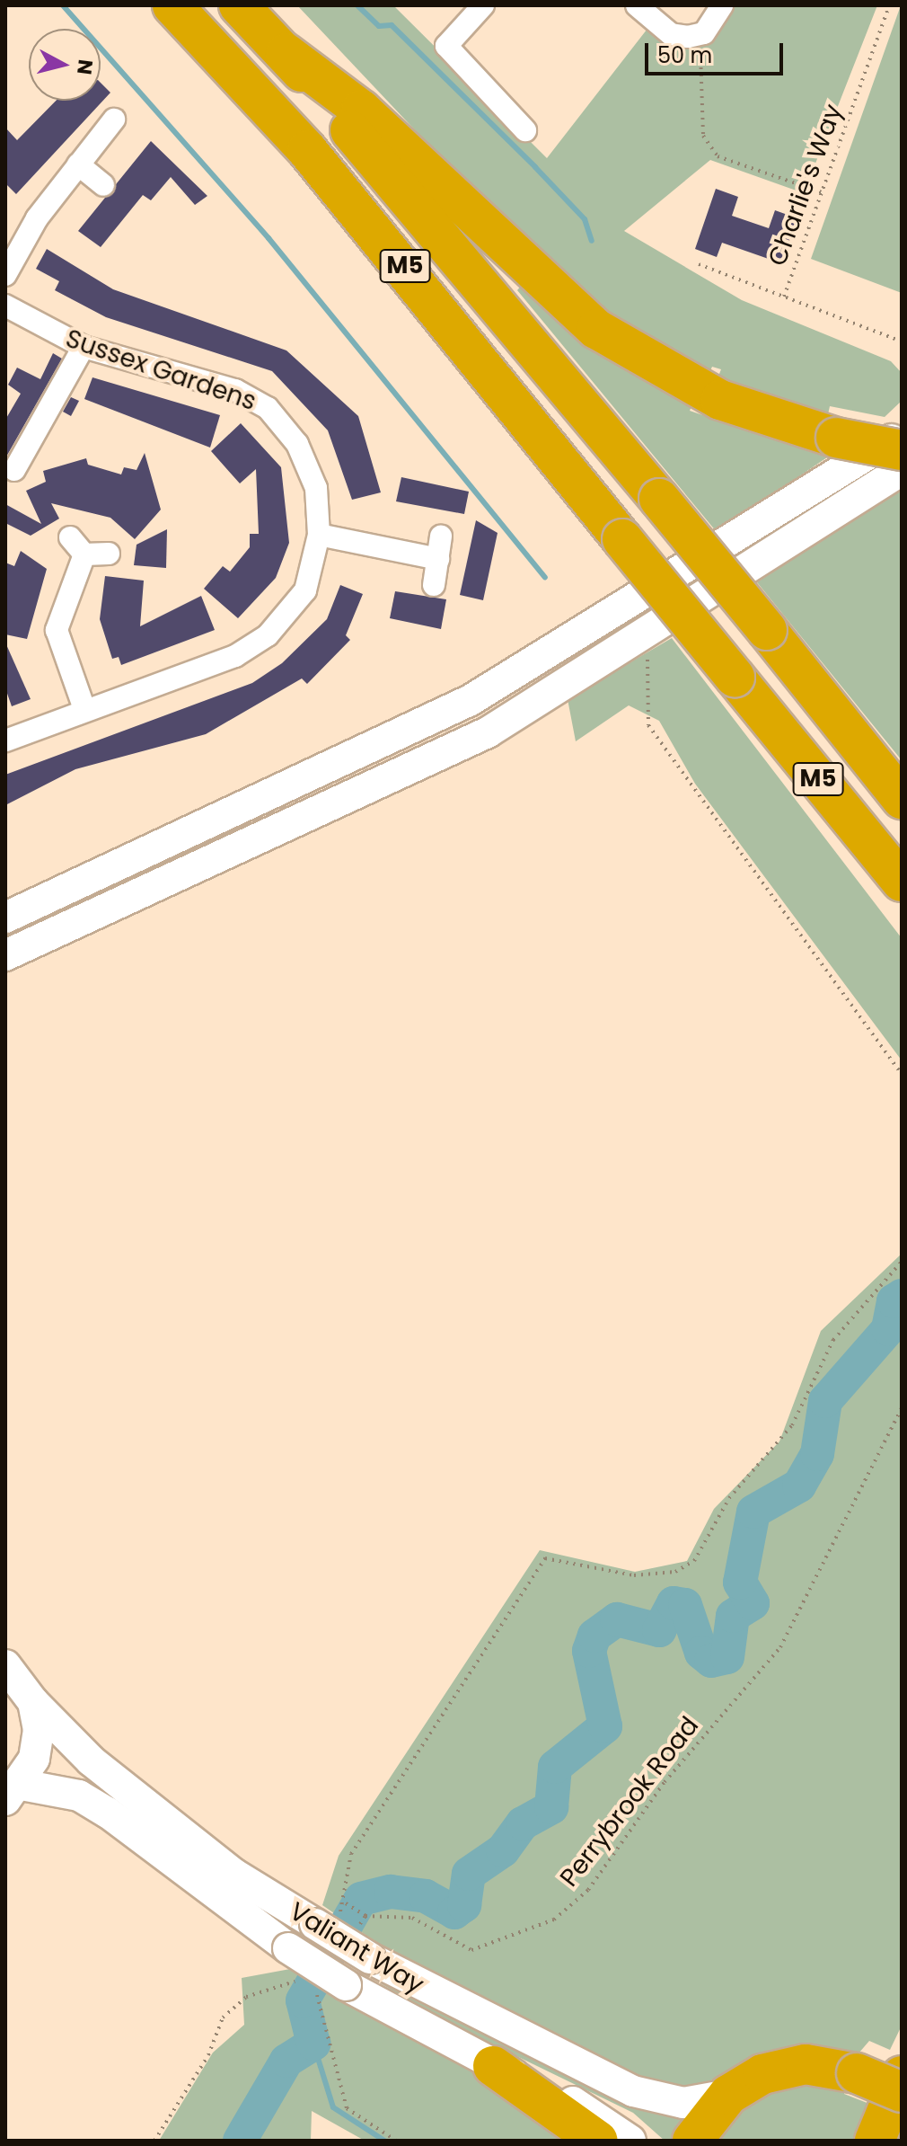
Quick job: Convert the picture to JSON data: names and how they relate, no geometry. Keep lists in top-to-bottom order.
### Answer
{
  "streets": {
    "highway": ["M5"],
    "street": ["Sussex Gardens", "Valiant Way"],
    "path": ["Charlie's Way", "Perrybrook Road"]
  },
  "scale_bar": "50 m",
  "north": "right"
}
